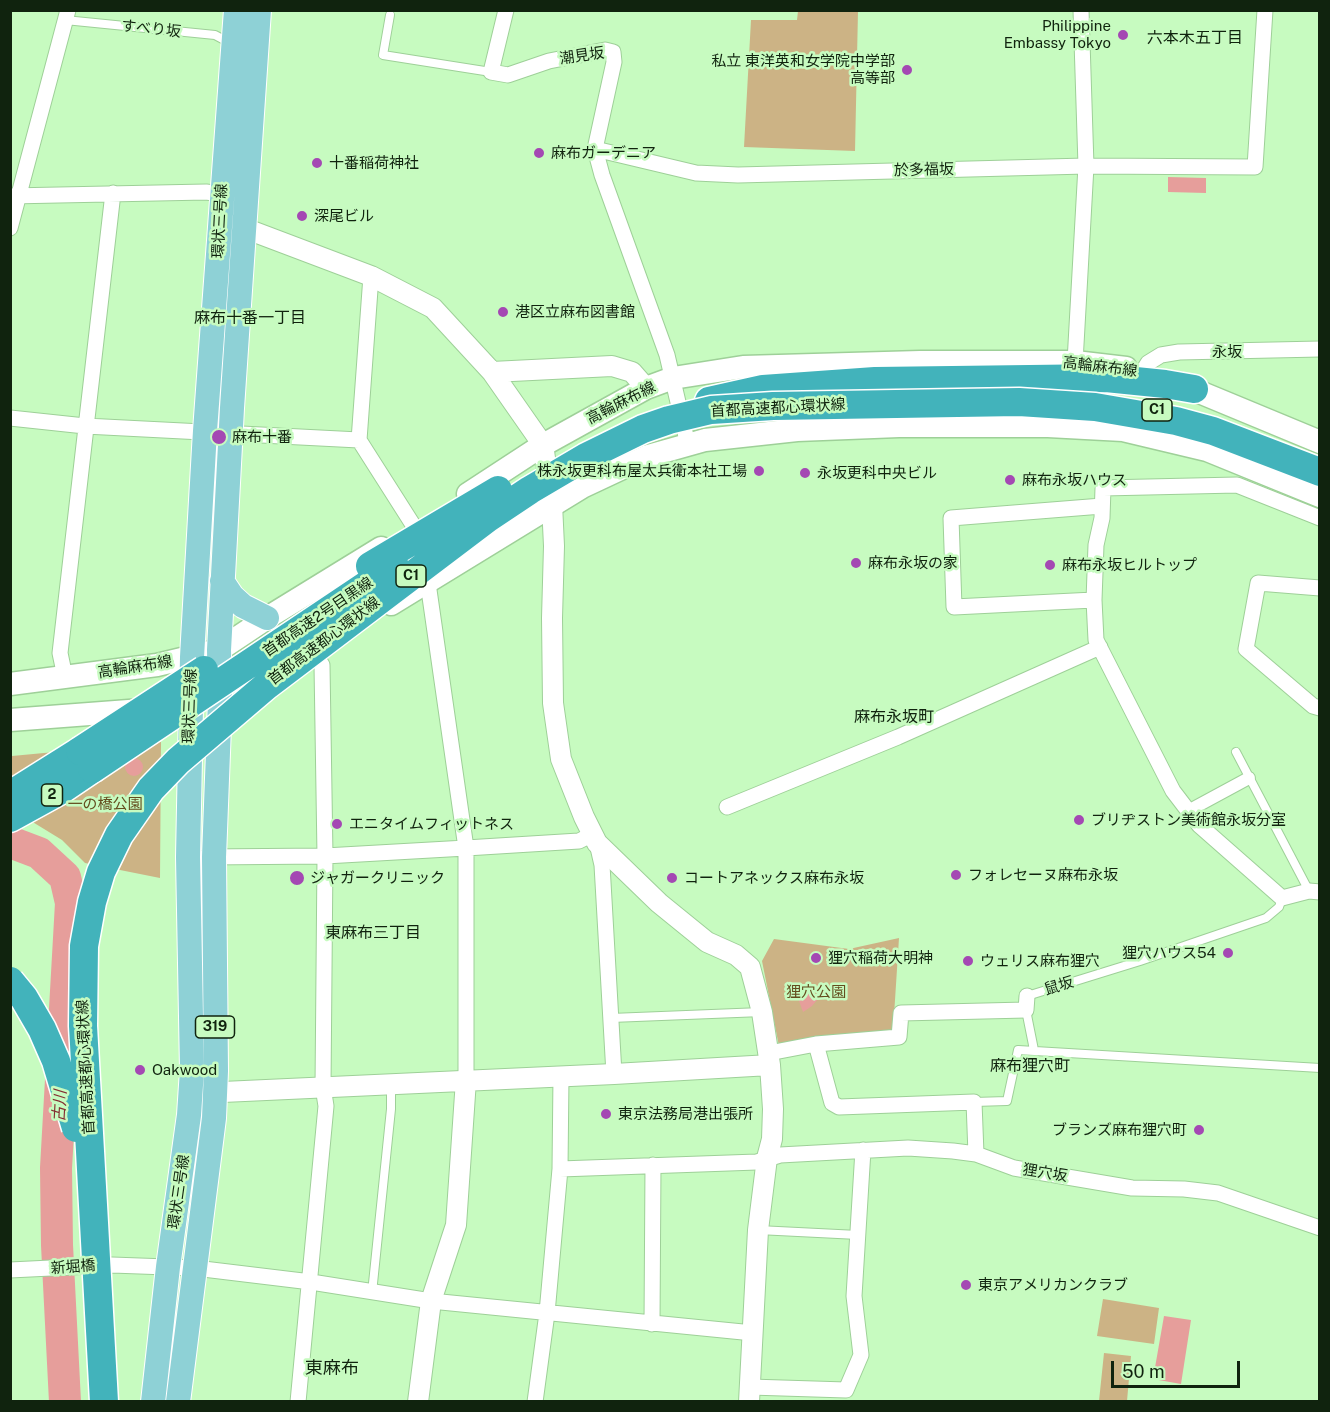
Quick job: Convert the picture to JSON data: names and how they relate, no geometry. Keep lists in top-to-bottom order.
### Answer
{
  "streets": {
    "highway": [
      "首都高速都心環状線",
      "C1",
      "首都高速2号目黒線",
      "2"
    ],
    "main road": ["環状三号線", "高輪麻布線", "319"],
    "street": [
      "潮見坂",
      "於多福坂",
      "永坂",
      "鼠坂",
      "狸穴坂",
      "新堀橋"
    ],
    "lane": ["すべり坂"]
  },
  "crossings": [
    ["すべり坂", "環状三号線"],
    ["潮見坂", "於多福坂"],
    ["環状三号線", "高輪麻布線"],
    ["環状三号線", "新堀橋"],
    ["永坂", "高輪麻布線"],
    ["首都高速都心環状線", "首都高速2号目黒線"]
  ],
  "districts": [
    "六本木五丁目",
    "麻布十番一丁目",
    "麻布永坂町",
    "東麻布三丁目",
    "麻布狸穴町",
    "東麻布"
  ],
  "water": ["古川"],
  "parks": ["一の橋公園", "狸穴公園"],
  "places": [
    "Philippine Embassy Tokyo",
    "私立 東洋英和女学院中学部 高等部",
    "麻布ガーデニア",
    "十番稲荷神社",
    "深尾ビル",
    "港区立麻布図書館",
    "麻布十番",
    "株永坂更科布屋太兵衛本社工場",
    "永坂更科中央ビル",
    "麻布永坂ハウス",
    "麻布永坂の家",
    "麻布永坂ヒルトップ",
    "ブリヂストン美術館永坂分室",
    "エニタイムフィットネス",
    "フォレセーヌ麻布永坂",
    "ジャガークリニック",
    "コートアネックス麻布永坂",
    "狸穴ハウス54",
    "狸穴稲荷大明神",
    "ウェリス麻布狸穴",
    "Oakwood",
    "東京法務局港出張所",
    "ブランズ麻布狸穴町",
    "東京アメリカンクラブ"
  ],
  "scale_bar": "50 m"
}
